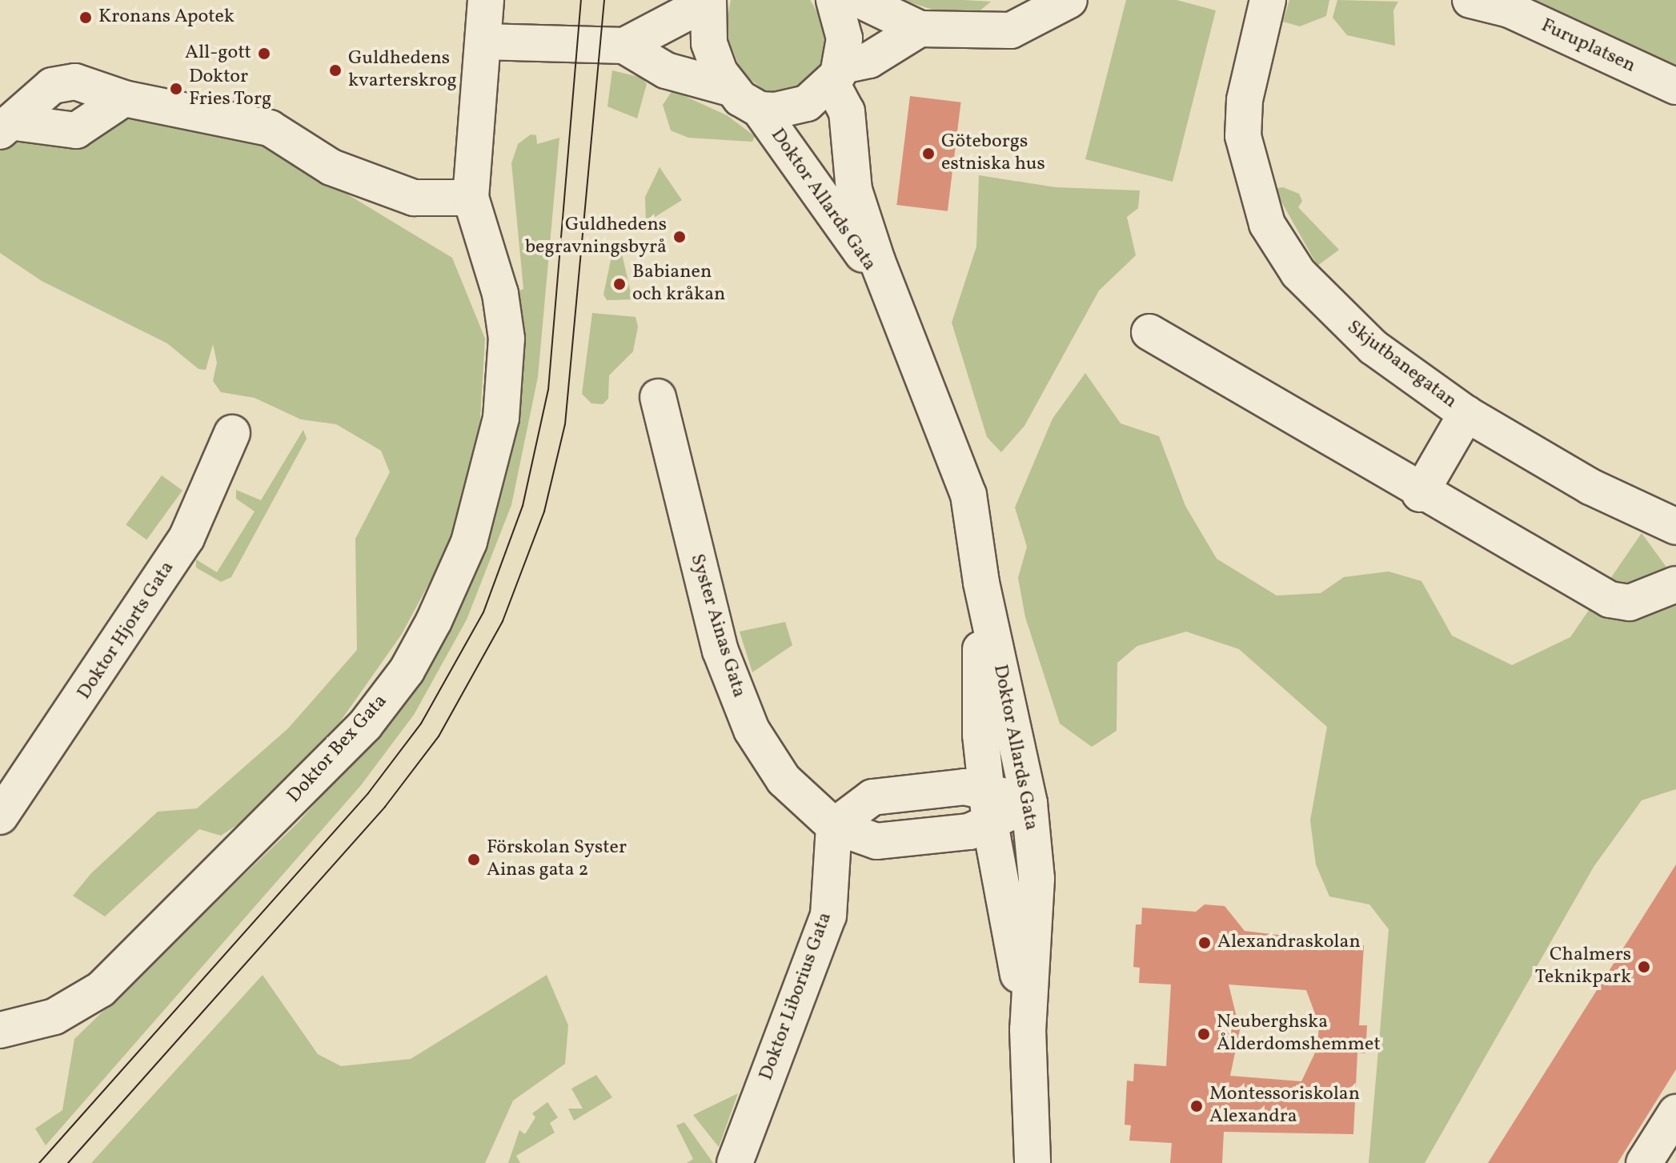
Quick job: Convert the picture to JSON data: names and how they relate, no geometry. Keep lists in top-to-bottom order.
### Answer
{
  "streets": {
    "street": [
      "Furuplatsen",
      "Doktor Allards Gata",
      "Skjutbanegatan",
      "Syster Ainas Gata",
      "Doktor Hjorts Gata",
      "Doktor Bex Gata",
      "Doktor Liborius Gata"
    ]
  },
  "crossings": [
    ["Syster Ainas Gata", "Doktor Liborius Gata"]
  ],
  "places": [
    "Kronans Apotek",
    "All-gott",
    "Guldhedens kvarterskrog",
    "Doktor Fries Torg",
    "Göteborgs estniska hus",
    "Guldhedens begravningsbyrå",
    "Babianen och kråkan",
    "Förskolan Syster Ainas gata 2",
    "Alexandraskolan",
    "Chalmers Teknikpark",
    "Neuberghska Ålderdomshemmet",
    "Montessoriskolan Alexandra"
  ]
}
